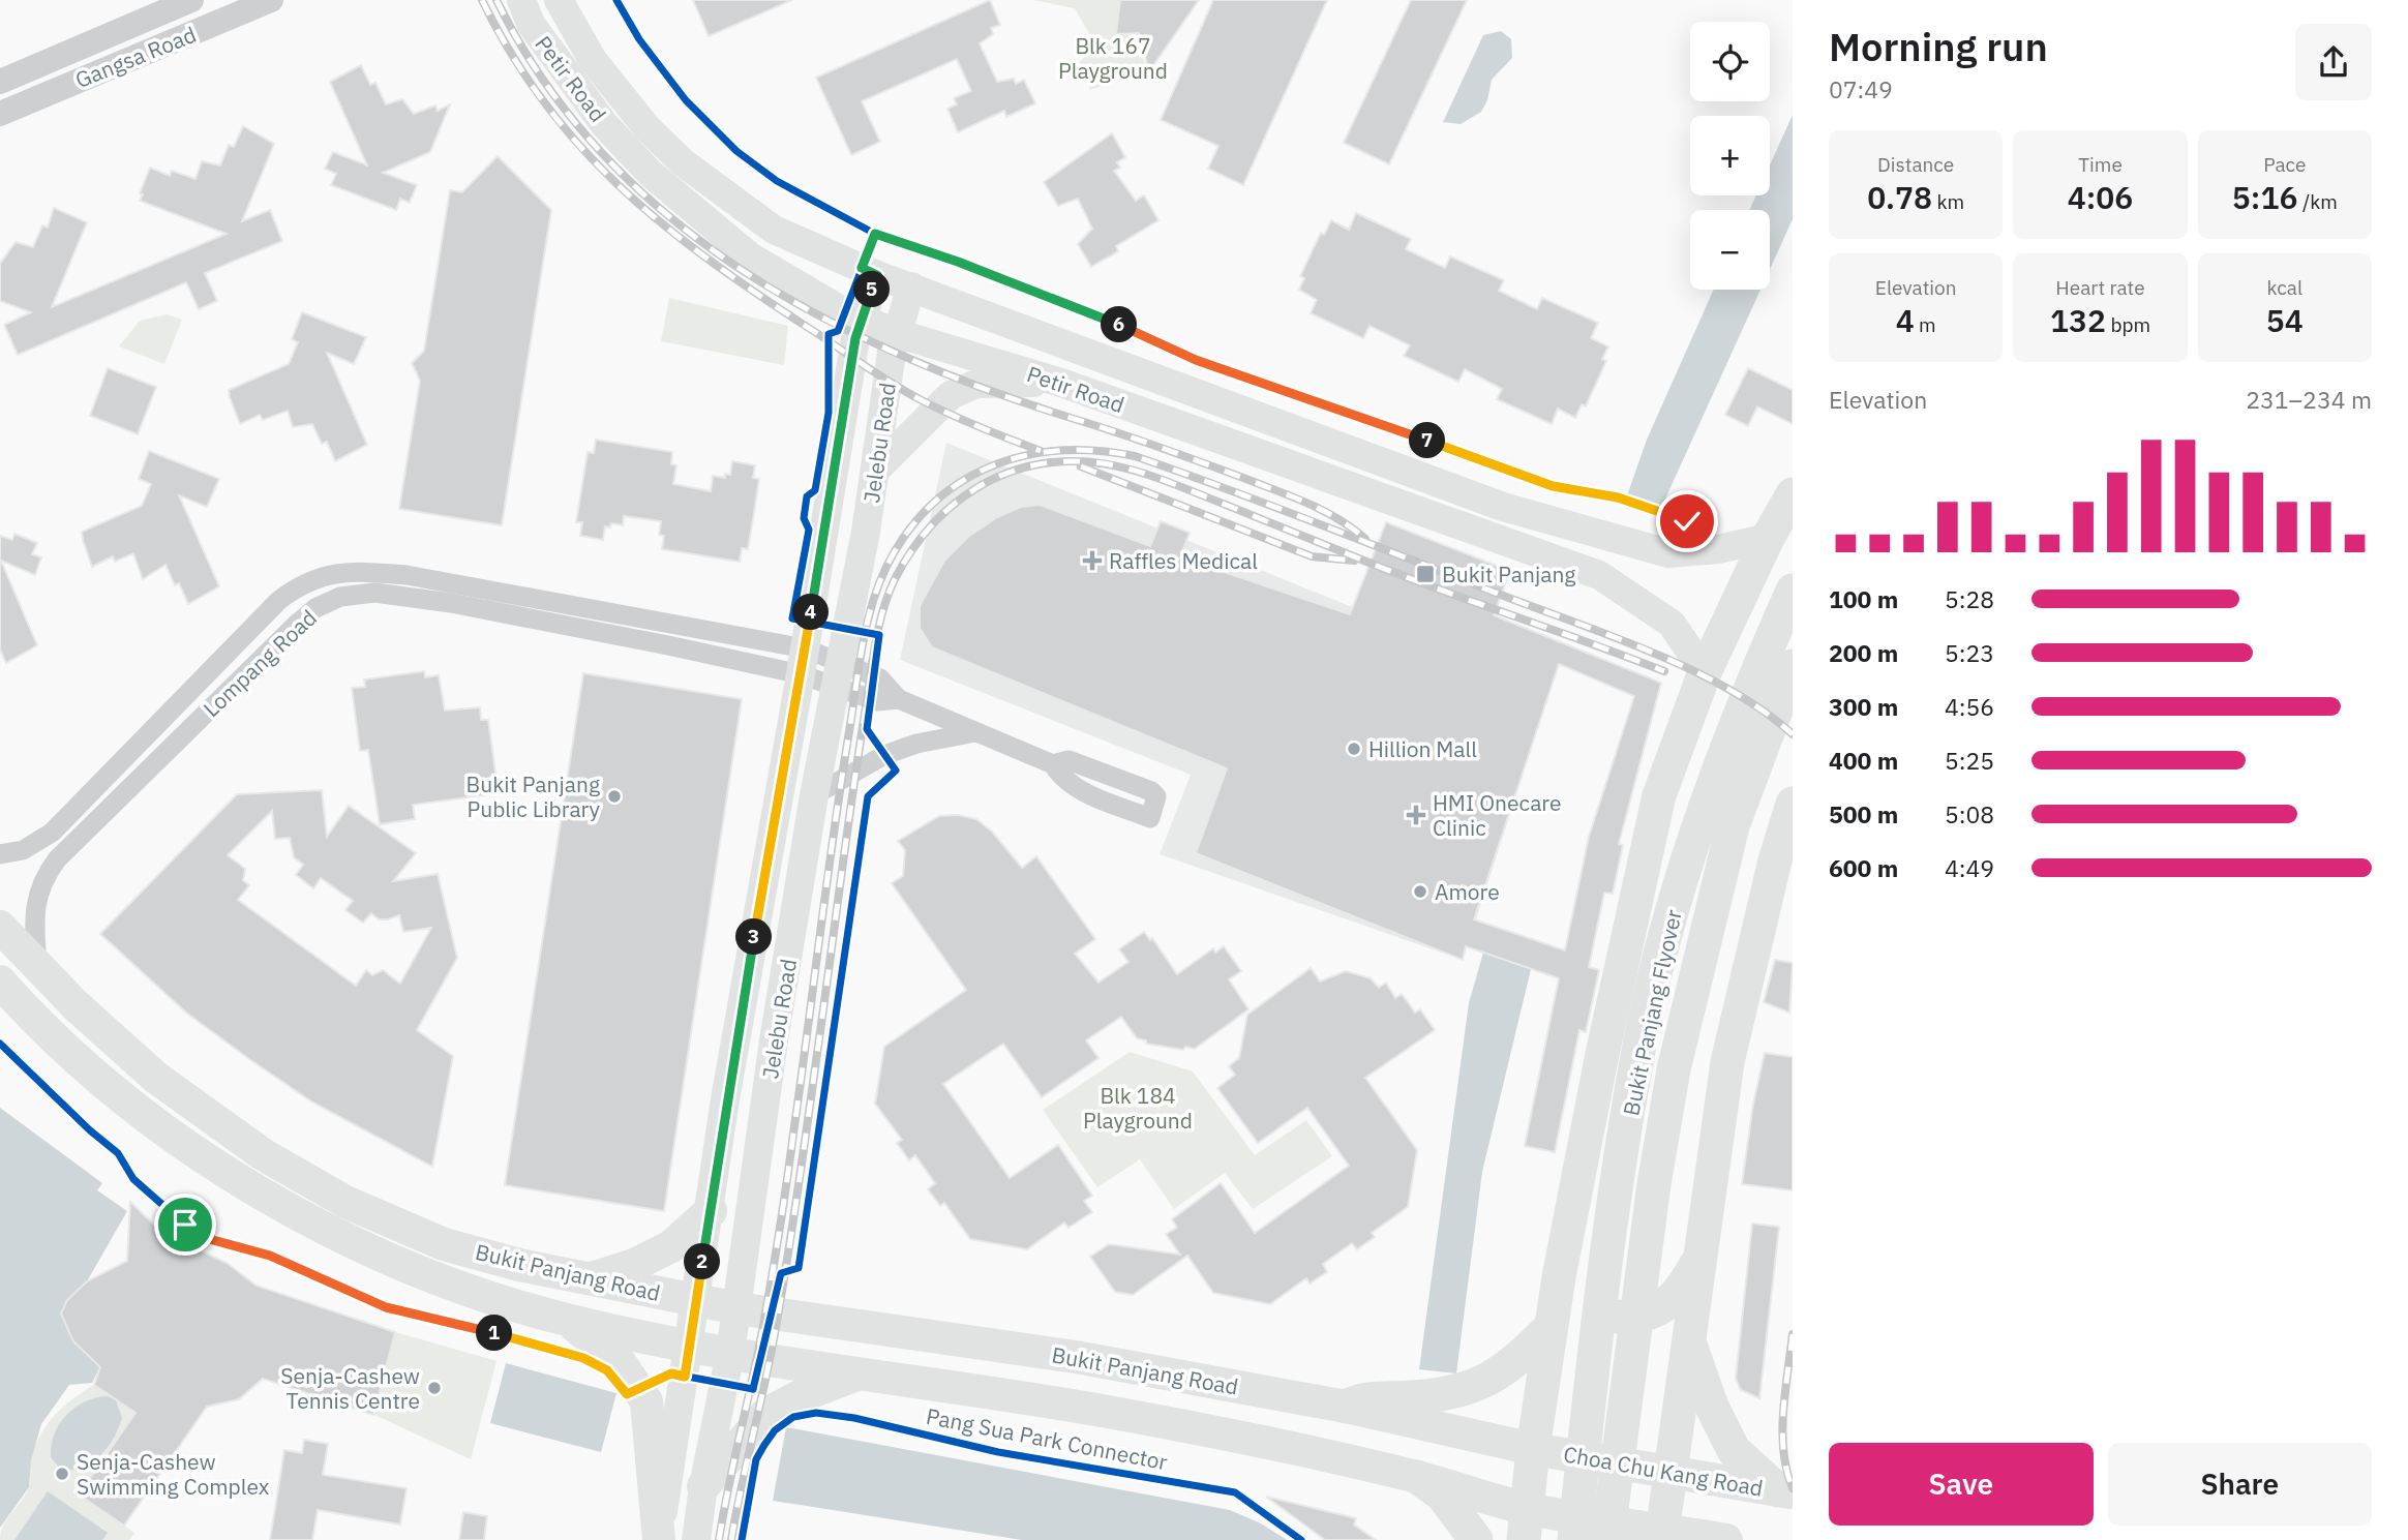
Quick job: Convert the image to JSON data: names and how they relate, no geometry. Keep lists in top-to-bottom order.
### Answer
{
  "streets": {
    "highway": ["Bukit Panjang Flyover"],
    "main road": [
      "Petir Road",
      "Jelebu Road",
      "Bukit Panjang Road",
      "Choa Chu Kang Road"
    ],
    "street": ["Gangsa Road", "Lompang Road"],
    "cycle path": ["Pang Sua Park Connector"]
  },
  "crossings": [
    ["Petir Road", "Jelebu Road"],
    ["Jelebu Road", "Lompang Road"],
    ["Jelebu Road", "Bukit Panjang Road"],
    ["Lompang Road", "Bukit Panjang Road"],
    ["Bukit Panjang Road", "Choa Chu Kang Road"]
  ],
  "parks": ["Blk 167 Playground", "Blk 184 Playground"],
  "places": {
    "health": ["Raffles Medical", "HMI Onecare Clinic"],
    "transit": ["Bukit Panjang"],
    "other": [
      "Hillion Mall",
      "Bukit Panjang Public Library",
      "Amore",
      "Senja-Cashew Tennis Centre",
      "Senja-Cashew Swimming Complex"
    ]
  },
  "page": {
    "heading": ["Morning run", "07:49"],
    "map_buttons": ["+", "−"],
    "stats": [
      ["Distance", "0.78 km"],
      ["Time", "4:06"],
      ["Pace", "5:16 /km"],
      ["Elevation", "4 m"],
      ["Heart rate", "132 bpm"],
      ["kcal", "54"]
    ],
    "pins": [
      "5",
      "6",
      "7",
      "4",
      "3",
      "2",
      "1"
    ],
    "chart": ["Elevation", "231–234 m"],
    "list": [
      {
        "name": "100 m",
        "note": "5:28"
      },
      {
        "name": "200 m",
        "note": "5:23"
      },
      {
        "name": "300 m",
        "note": "4:56"
      },
      {
        "name": "400 m",
        "note": "5:25"
      },
      {
        "name": "500 m",
        "note": "5:08"
      },
      {
        "name": "600 m",
        "note": "4:49"
      }
    ],
    "buttons": ["Save", "Share"]
  }
}
